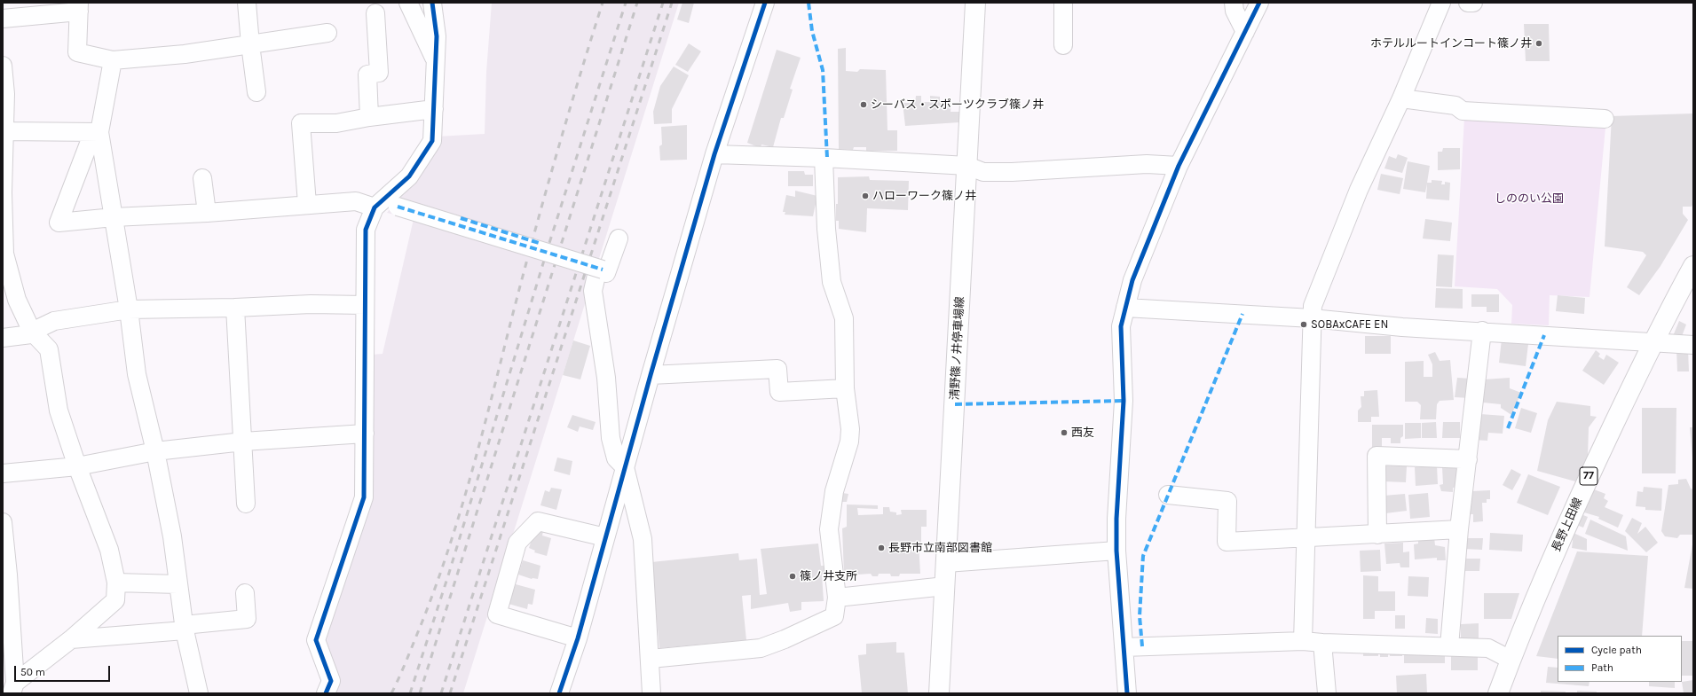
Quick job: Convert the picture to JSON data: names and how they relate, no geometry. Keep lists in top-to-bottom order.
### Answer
{
  "streets": {
    "main road": ["清野篠ノ井停車場線", "77", "長野上田線"]
  },
  "parks": ["しののい公園"],
  "places": [
    "ホテルルートインコート篠ノ井",
    "シーバス・スポーツクラブ篠ノ井",
    "ハローワーク篠ノ井",
    "SOBAxCAFE EN",
    "西友",
    "長野市立南部図書館",
    "篠ノ井支所"
  ],
  "legend": ["Cycle path", "Path"],
  "scale_bar": "50 m"
}
